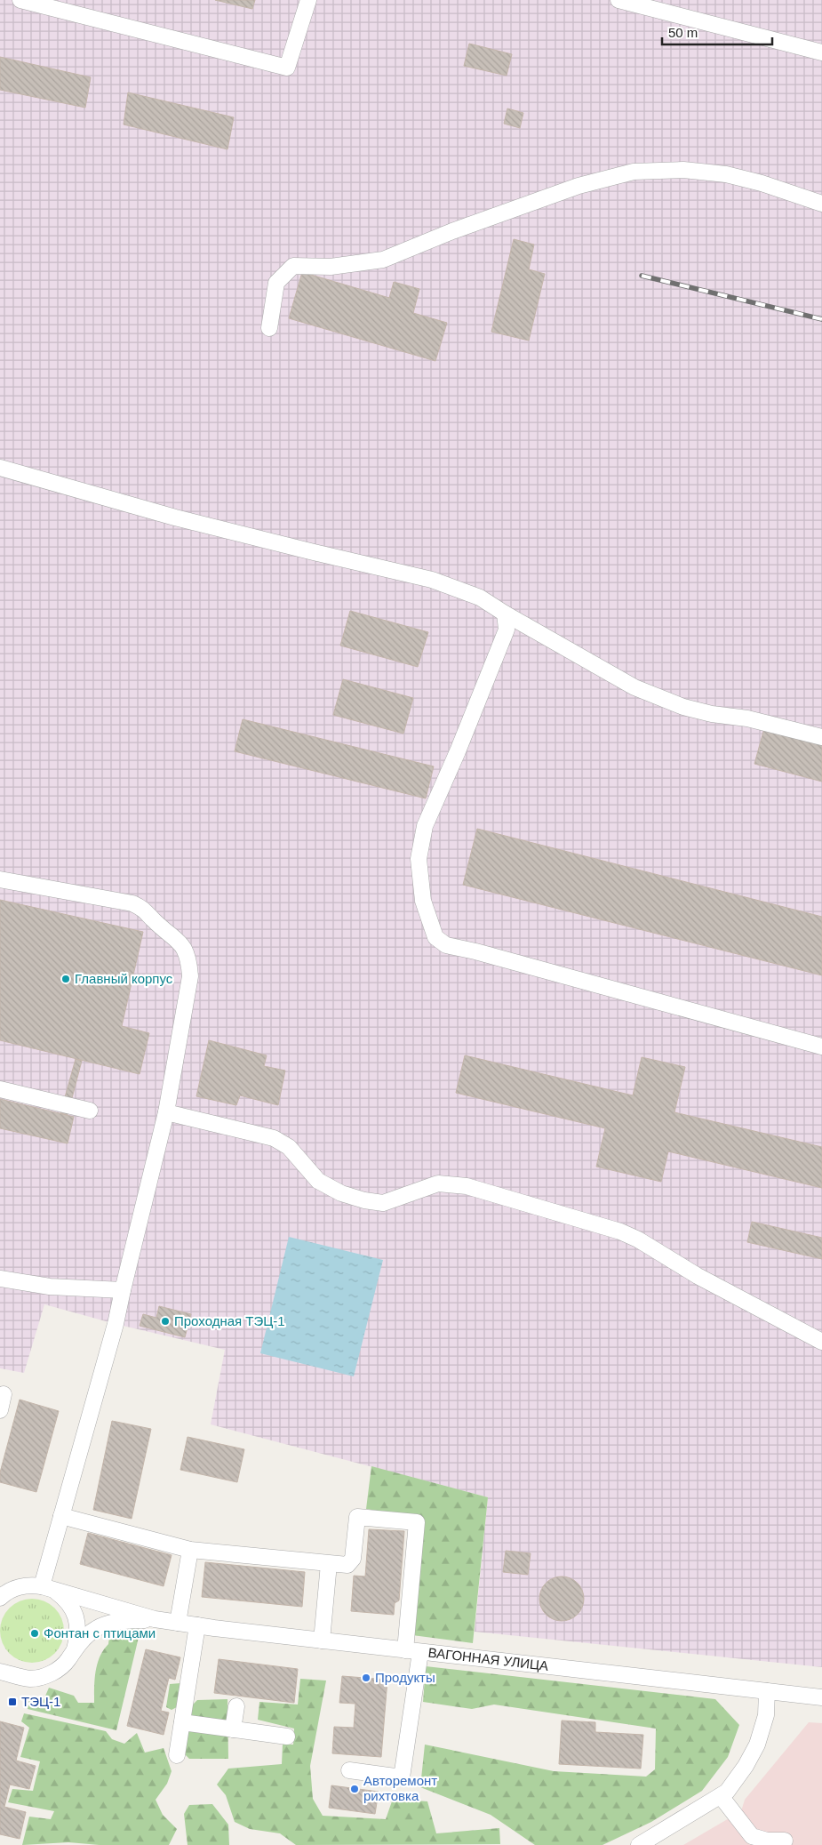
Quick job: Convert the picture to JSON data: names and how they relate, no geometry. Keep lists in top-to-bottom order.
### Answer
{
  "streets": {
    "street": ["ВАГОННАЯ УЛИЦА"]
  },
  "places": {
    "other": [
      "Главный корпус",
      "Проходная ТЭЦ-1",
      "Фонтан с птицами",
      "Продукты",
      "Авторемонт рихтовка"
    ],
    "transit": ["ТЭЦ-1"]
  },
  "scale_bar": "50 m"
}
